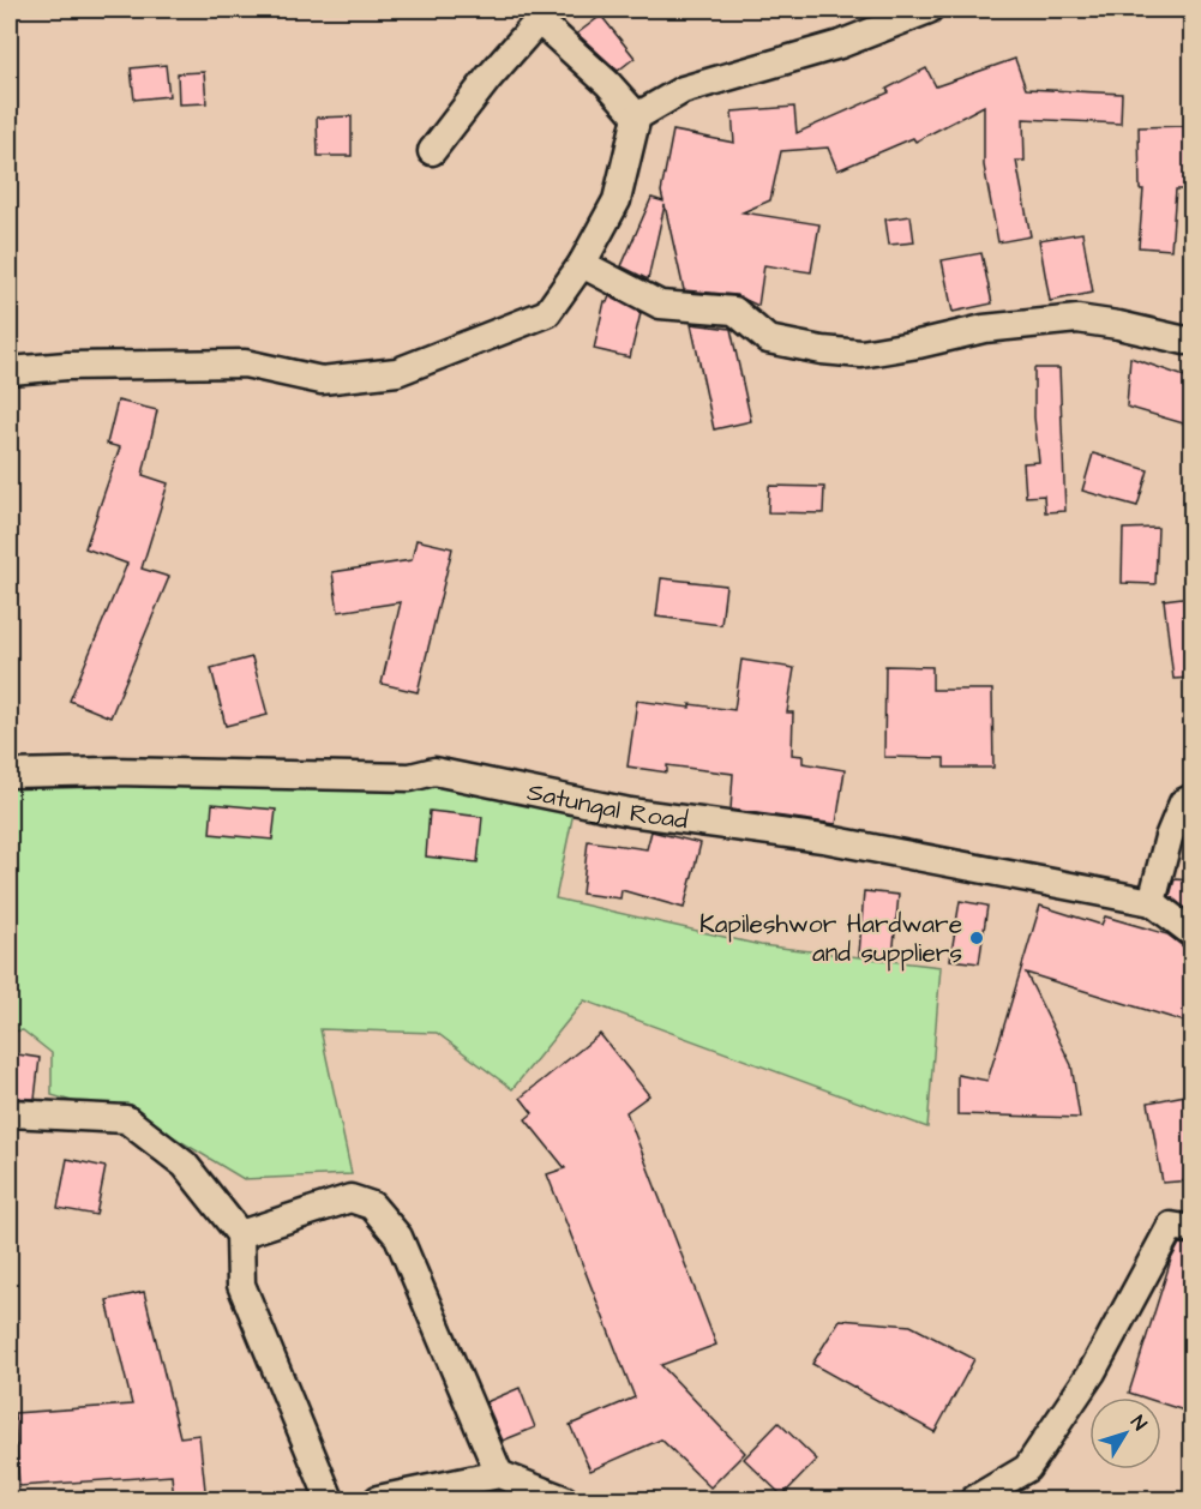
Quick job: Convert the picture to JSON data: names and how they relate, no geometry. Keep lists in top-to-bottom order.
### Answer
{
  "streets": {
    "street": ["Satungal Road"]
  },
  "places": ["Kapileshwor Hardware and suppliers"],
  "north": "top right"
}
